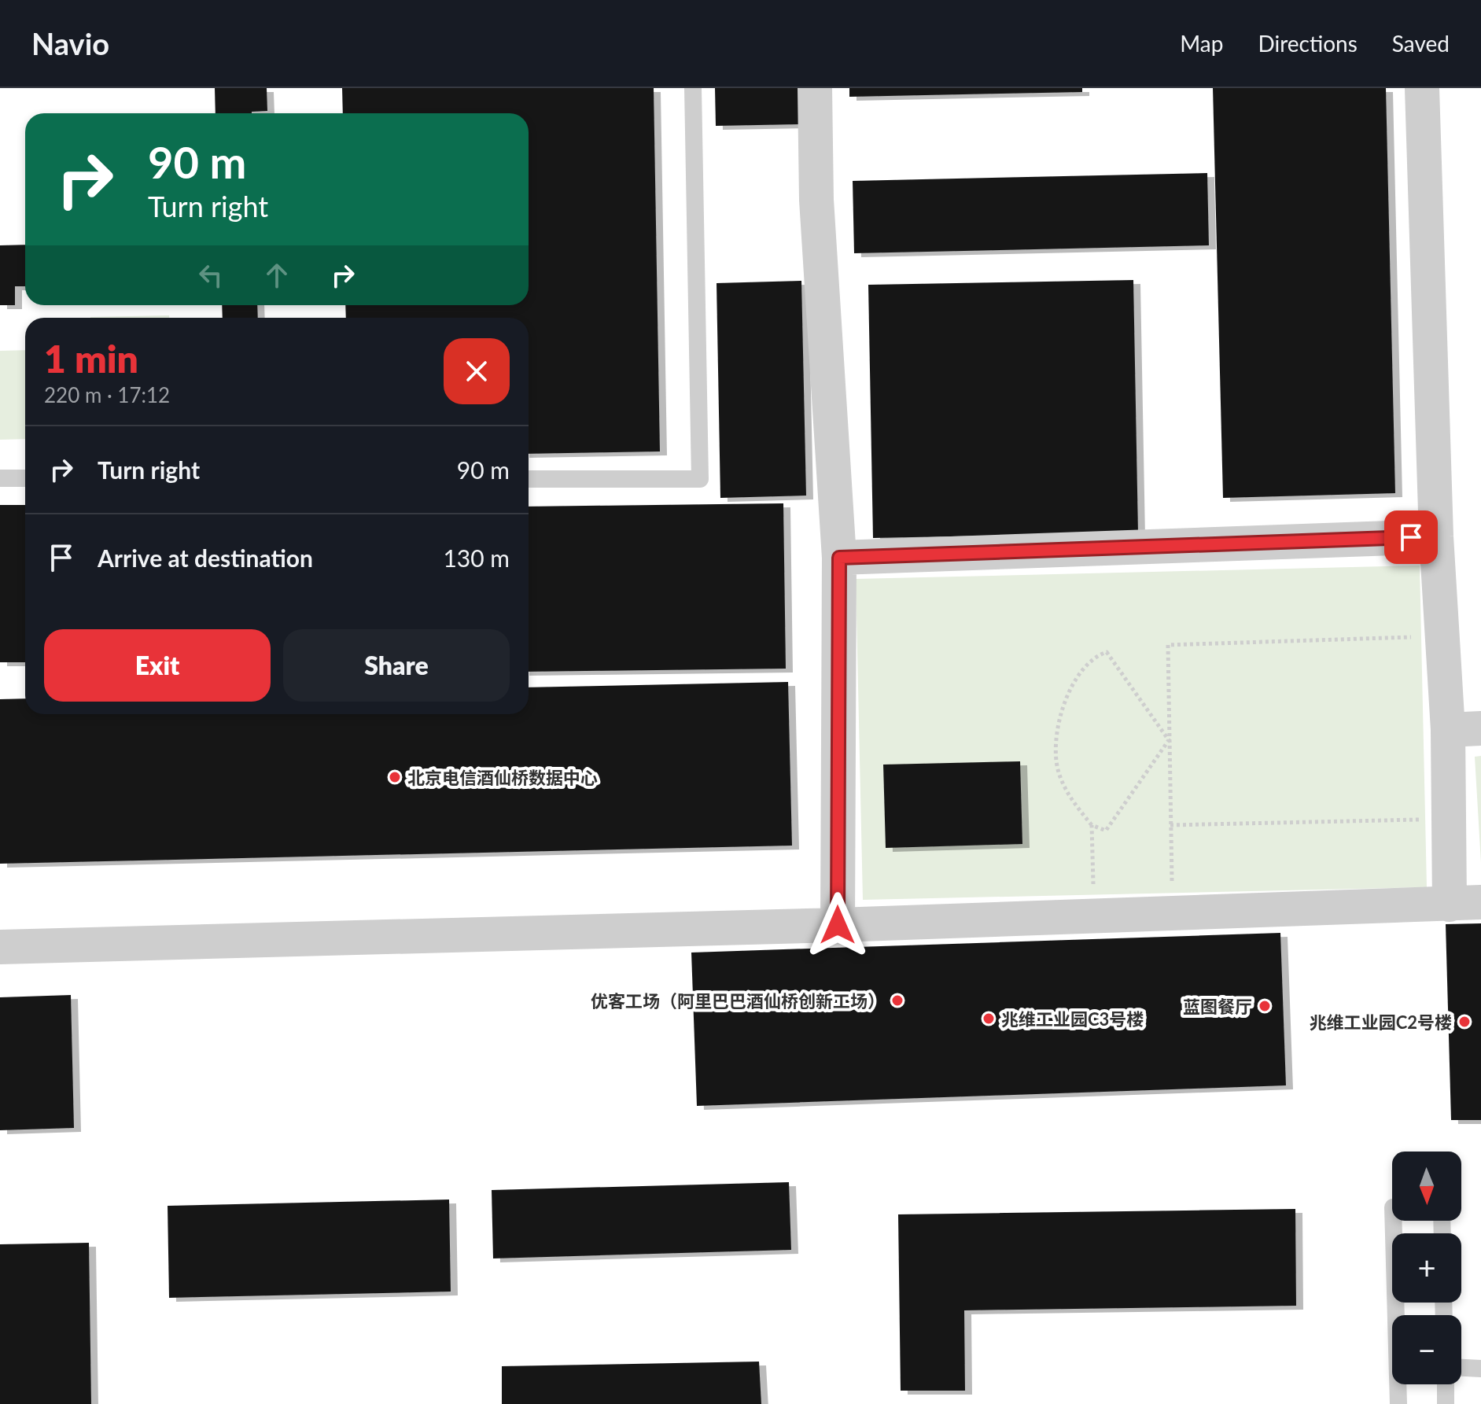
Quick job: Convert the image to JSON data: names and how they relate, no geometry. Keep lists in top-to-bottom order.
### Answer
{
  "places": [
    "北京电信酒仙桥数据中心",
    "优客工场（阿里巴巴酒仙桥创新工场）",
    "蓝图餐厅",
    "兆维工业园C3号楼",
    "兆维工业园C2号楼"
  ],
  "north": "bottom",
  "page": {
    "header": "Navio",
    "nav": ["Map", "Directions", "Saved"],
    "turn": ["90 m", "Turn right"],
    "heading": ["1 min", "220 m · 17:12"],
    "list": [
      {
        "name": "Turn right",
        "value": "90 m"
      },
      {
        "name": "Arrive at destination",
        "value": "130 m"
      }
    ],
    "buttons": ["Exit", "Share"],
    "map_buttons": ["+", "−"]
  }
}
